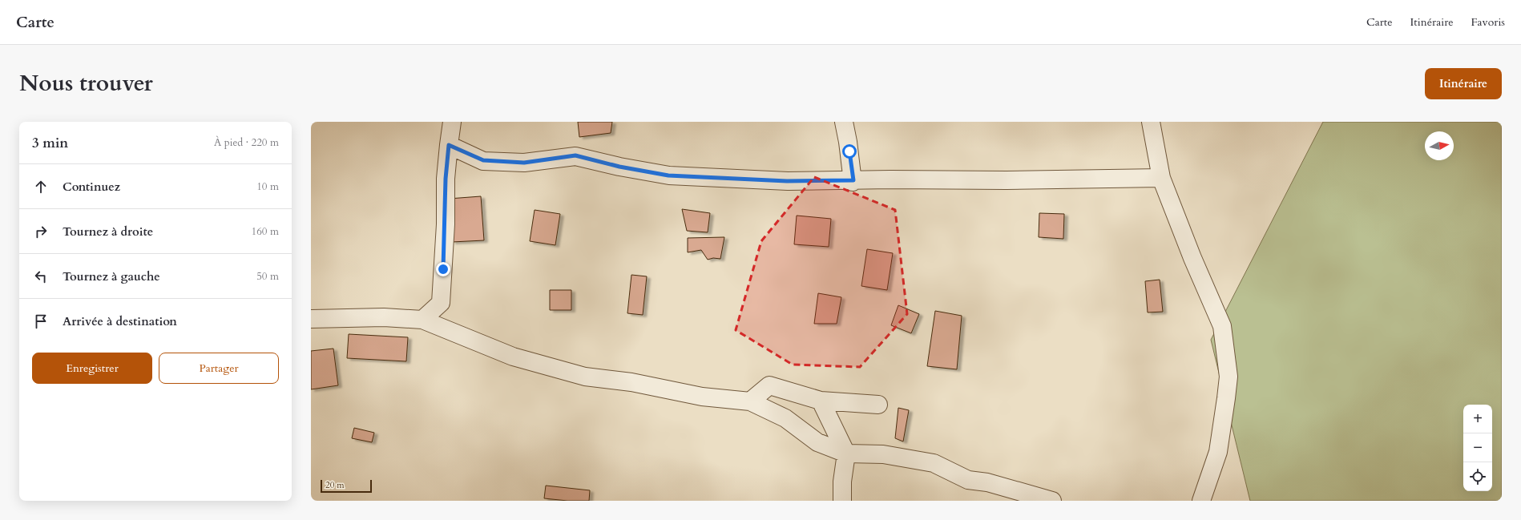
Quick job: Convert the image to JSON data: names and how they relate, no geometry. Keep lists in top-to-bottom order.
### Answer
{
  "scale_bar": "20 m",
  "north": "right",
  "page": {
    "header": "Carte",
    "nav": ["Carte", "Itinéraire", "Favoris"],
    "title": "Nous trouver",
    "buttons": [
      "Itinéraire",
      ["Enregistrer", "Partager"]
    ],
    "heading": ["3 min", "À pied · 220 m"],
    "list": [
      ["Continuez", "10 m"],
      ["Tournez à droite", "160 m"],
      ["Tournez à gauche", "50 m"],
      "Arrivée à destination"
    ],
    "map_buttons": ["+", "−"],
    "scale": "20 m"
  }
}
